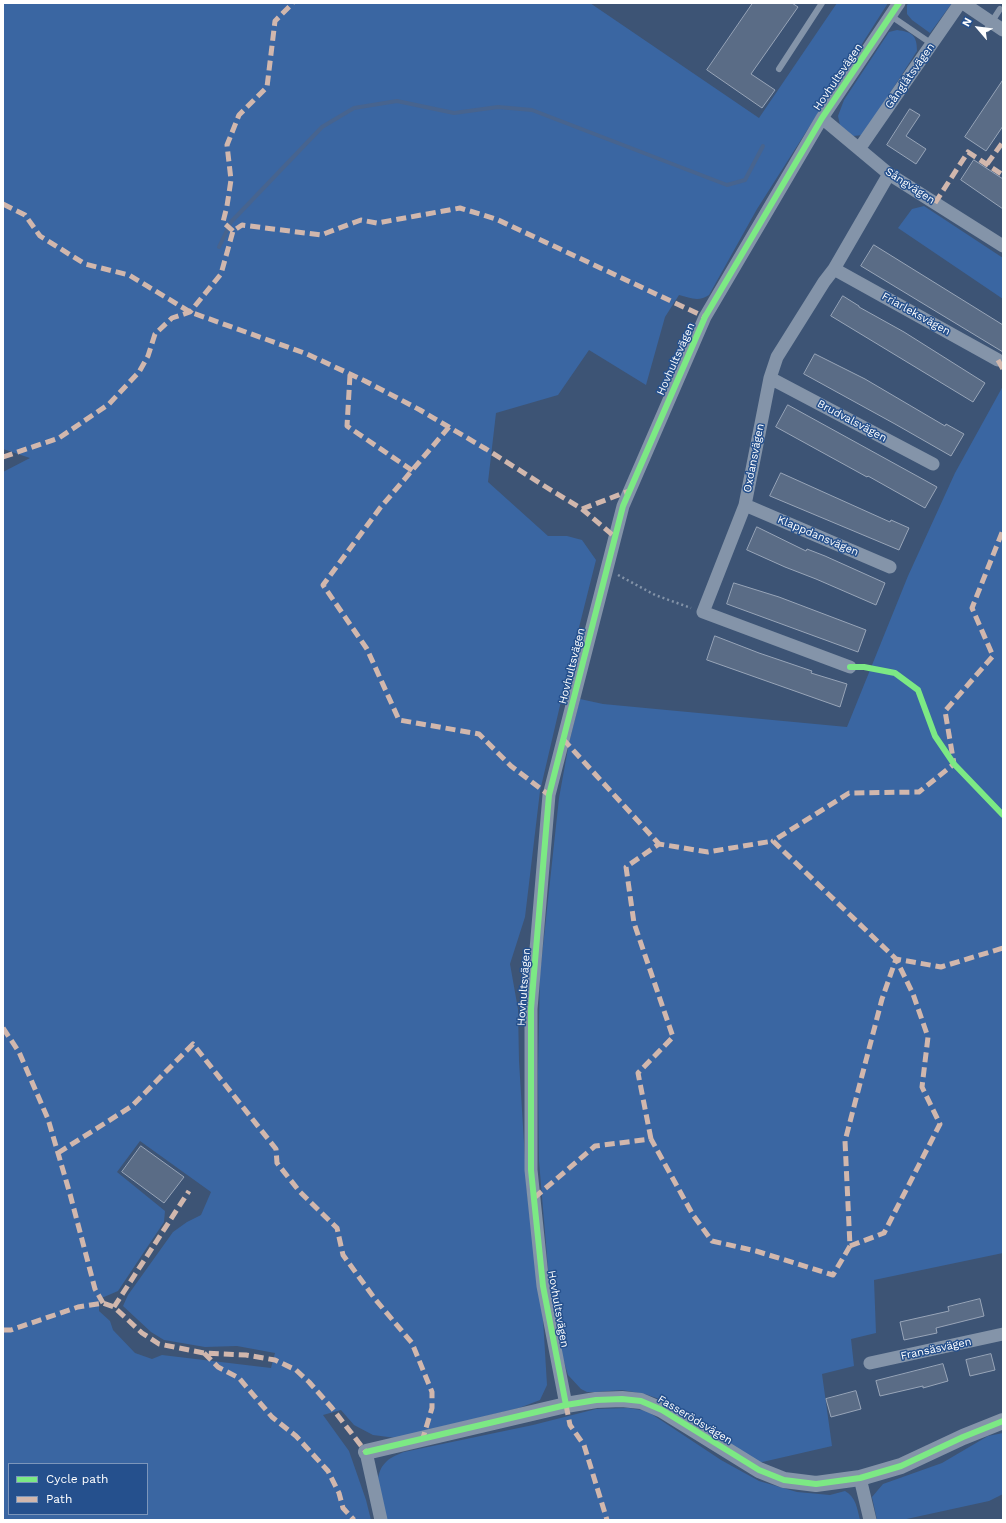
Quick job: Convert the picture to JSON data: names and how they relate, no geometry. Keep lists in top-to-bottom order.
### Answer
{
  "streets": {
    "street": [
      "Gånglåtsvägen",
      "Hovhultsvägen",
      "Sångvägen",
      "Friarleksvägen",
      "Brudvalsvägen",
      "Oxdansvägen",
      "Klappdansvägen",
      "Fransäsvägen",
      "Fasserödsvägen"
    ]
  },
  "crossings": [
    ["Gånglåtsvägen", "Sångvägen"],
    ["Hovhultsvägen", "Sångvägen"],
    ["Hovhultsvägen", "Fasserödsvägen"],
    ["Sångvägen", "Oxdansvägen"],
    ["Friarleksvägen", "Oxdansvägen"],
    ["Brudvalsvägen", "Oxdansvägen"],
    ["Oxdansvägen", "Klappdansvägen"]
  ],
  "legend": ["Cycle path", "Path"],
  "north": "top left"
}
